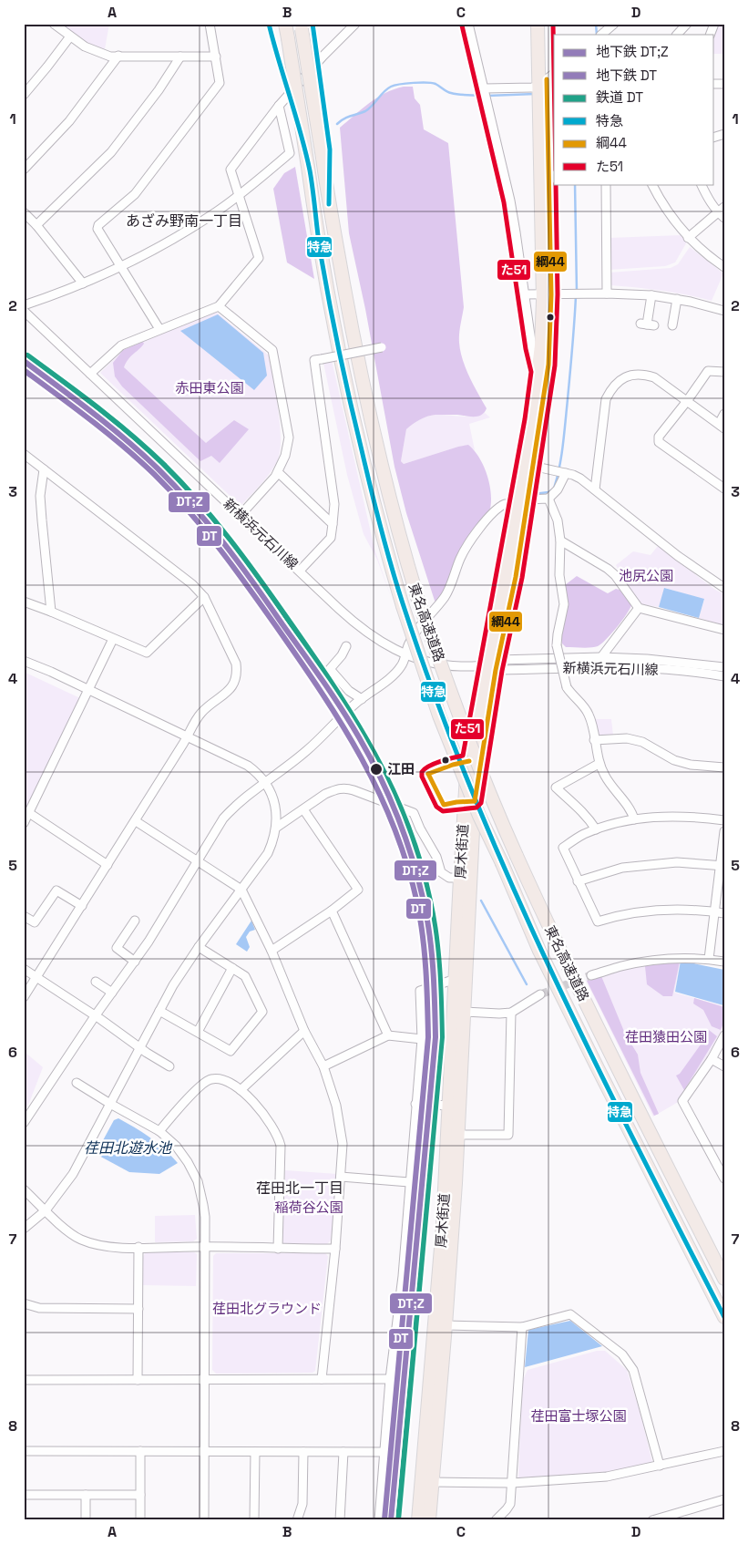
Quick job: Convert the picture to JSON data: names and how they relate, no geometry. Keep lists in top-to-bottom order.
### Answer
{
  "streets": {
    "highway": ["東名高速道路", "厚木街道"],
    "street": ["新横浜元石川線"]
  },
  "crossings": [
    ["新横浜元石川線", "厚木街道"]
  ],
  "districts": ["あざみ野南一丁目", "荏田北一丁目"],
  "water": ["荏田北遊水池"],
  "parks": [
    "赤田東公園",
    "池尻公園",
    "荏田猿田公園",
    "稲荷谷公園",
    "荏田北グラウンド",
    "荏田富士塚公園"
  ],
  "places": ["江田"],
  "lines": [
    "transit line 特急",
    "transit line た51",
    "transit line 綱44",
    "rail line DT",
    "metro line DT;Z",
    "metro line DT"
  ],
  "legend": [
    "地下鉄 DT;Z",
    "地下鉄 DT",
    "鉄道 DT",
    "特急",
    "綱44",
    "た51"
  ],
  "grid": {
    "columns": [
      "A",
      "B",
      "C",
      "D"
    ],
    "rows": [
      "1",
      "2",
      "3",
      "4",
      "5",
      "6",
      "7",
      "8"
    ]
  }
}
